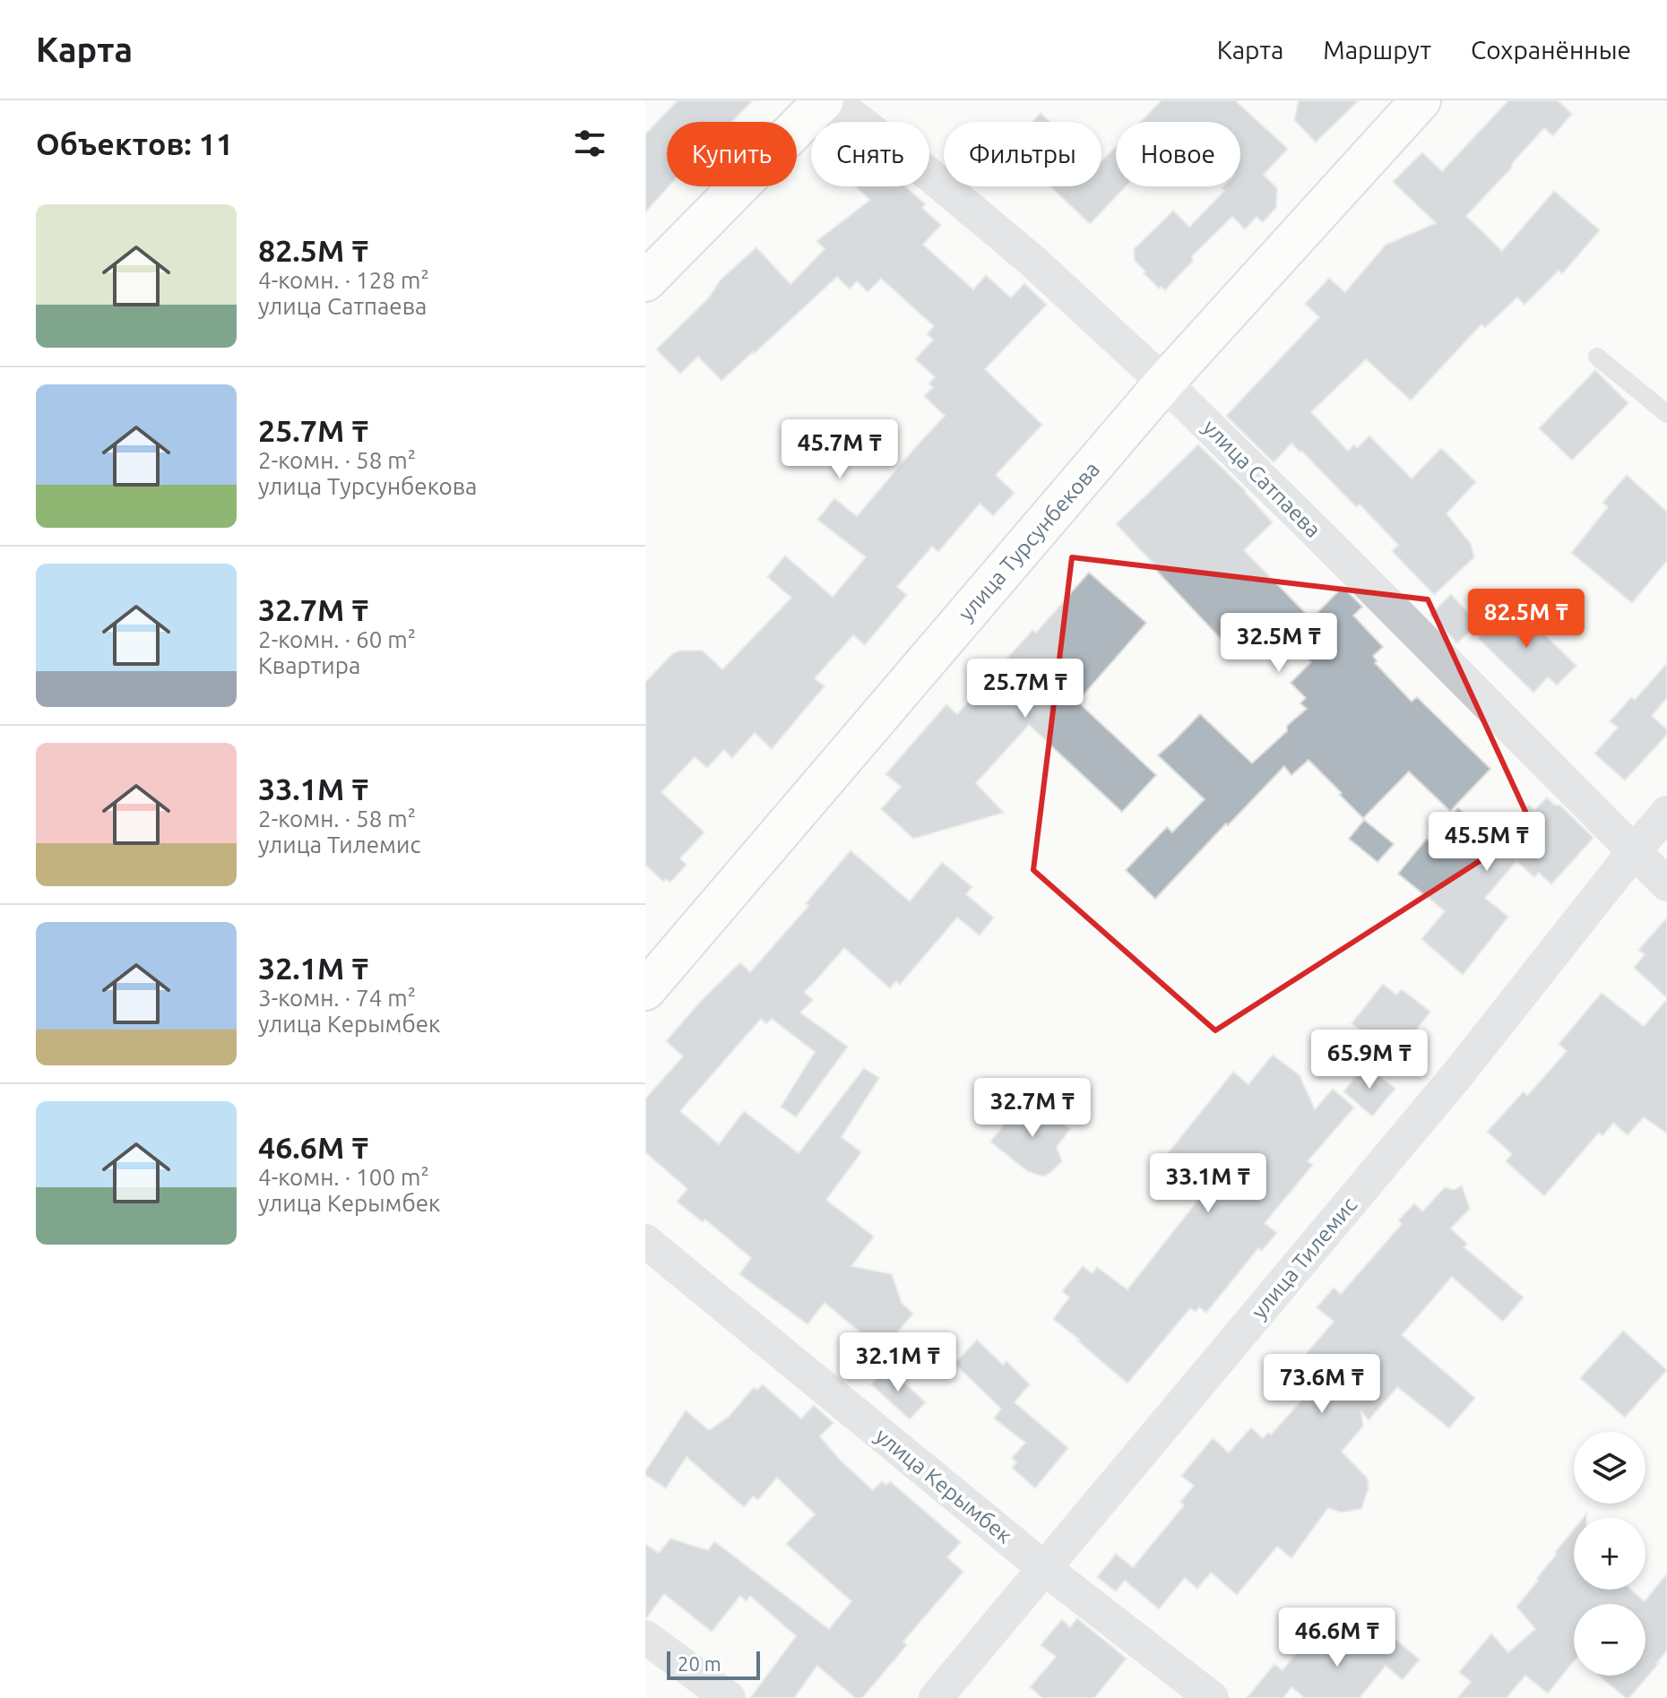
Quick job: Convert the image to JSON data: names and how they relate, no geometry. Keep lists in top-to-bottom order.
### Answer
{
  "streets": {
    "street": [
      "улица Сатпаева",
      "улица Турсунбекова",
      "улица Тилемис",
      "улица Керымбек"
    ]
  },
  "crossings": [
    ["улица Сатпаева", "улица Турсунбекова"],
    ["улица Сатпаева", "улица Тилемис"],
    ["улица Тилемис", "улица Керымбек"]
  ],
  "scale_bar": "20 m",
  "page": {
    "header": "Карта",
    "nav": ["Карта", "Маршрут", "Сохранённые"],
    "heading": "Объектов: 11",
    "chip": [
      "Купить",
      "Снять",
      "Фильтры",
      "Новое"
    ],
    "list": [
      {
        "name": "82.5M ₸",
        "note": "4-комн. · 128 m² · улица Сатпаева"
      },
      {
        "name": "25.7M ₸",
        "note": "2-комн. · 58 m² · улица Турсунбекова"
      },
      {
        "name": "32.7M ₸",
        "note": "2-комн. · 60 m² · Квартира"
      },
      {
        "name": "33.1M ₸",
        "note": "2-комн. · 58 m² · улица Тилемис"
      },
      {
        "name": "32.1M ₸",
        "note": "3-комн. · 74 m² · улица Керымбек"
      },
      {
        "name": "46.6M ₸",
        "note": "4-комн. · 100 m² · улица Керымбек"
      }
    ],
    "price": [
      "45.7M ₸",
      "82.5M ₸",
      "32.5M ₸",
      "25.7M ₸",
      "45.5M ₸",
      "65.9M ₸",
      "32.7M ₸",
      "33.1M ₸",
      "32.1M ₸",
      "73.6M ₸",
      "46.6M ₸"
    ],
    "map_buttons": ["+", "−"],
    "scale": "20 m"
  }
}
